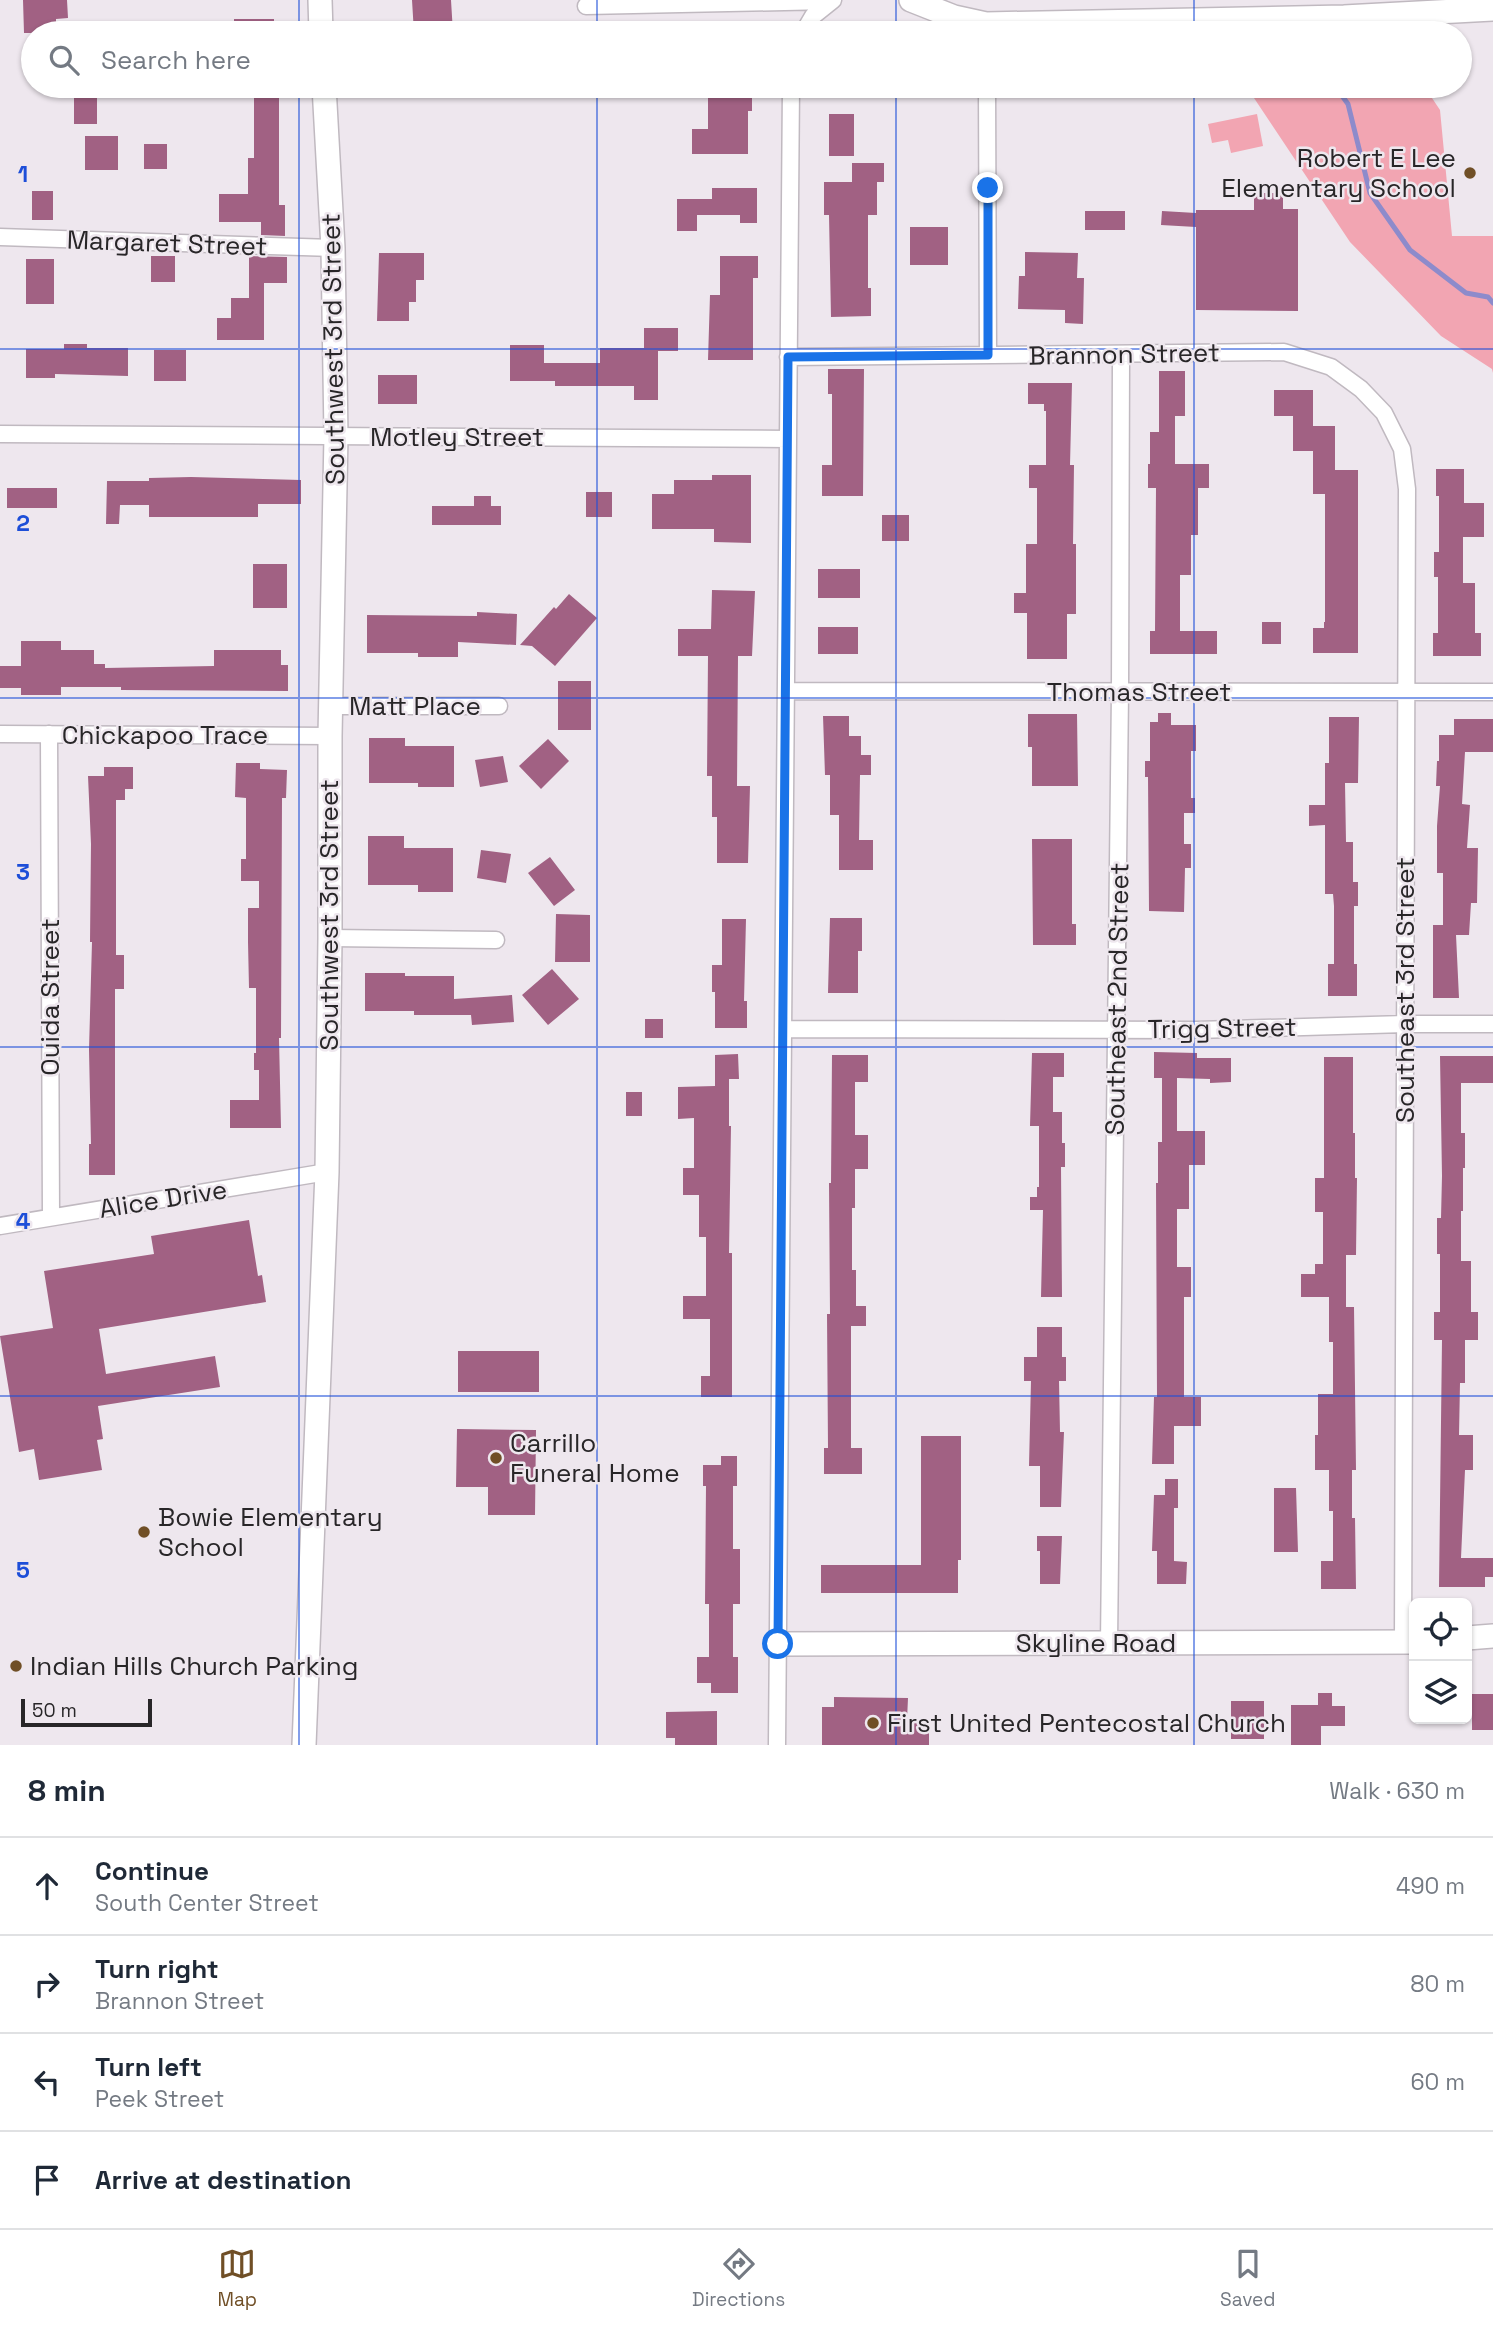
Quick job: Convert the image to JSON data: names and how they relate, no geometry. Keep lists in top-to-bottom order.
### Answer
{
  "streets": {
    "street": [
      "Margaret Street",
      "Southwest 3rd Street",
      "Brannon Street",
      "Motley Street",
      "Thomas Street",
      "Matt Place",
      "Chickapoo Trace",
      "Southeast 3rd Street",
      "Ouida Street",
      "Southeast 2nd Street",
      "Trigg Street",
      "Alice Drive",
      "Skyline Road"
    ]
  },
  "crossings": [
    ["Margaret Street", "Southwest 3rd Street"],
    ["Southwest 3rd Street", "Motley Street"],
    ["Southwest 3rd Street", "Matt Place"],
    ["Southwest 3rd Street", "Chickapoo Trace"],
    ["Southwest 3rd Street", "Alice Drive"],
    ["Brannon Street", "Southeast 3rd Street"],
    ["Brannon Street", "Southeast 2nd Street"],
    ["Thomas Street", "Southeast 3rd Street"],
    ["Thomas Street", "Southeast 2nd Street"],
    ["Chickapoo Trace", "Ouida Street"],
    ["Southeast 3rd Street", "Trigg Street"],
    ["Southeast 3rd Street", "Skyline Road"],
    ["Ouida Street", "Alice Drive"],
    ["Southeast 2nd Street", "Trigg Street"],
    ["Southeast 2nd Street", "Skyline Road"]
  ],
  "places": [
    "Robert E Lee Elementary School",
    "Carrillo Funeral Home",
    "Bowie Elementary School",
    "Indian Hills Church Parking",
    "First United Pentecostal Church"
  ],
  "scale_bar": "50 m",
  "page": {
    "search": "Search here",
    "scale": "50 m",
    "heading": ["8 min", "Walk · 630 m"],
    "list": [
      ["Continue", "South Center Street", "490 m"],
      ["Turn right", "Brannon Street", "80 m"],
      ["Turn left", "Peek Street", "60 m"],
      "Arrive at destination"
    ],
    "nav": ["Map", "Directions", "Saved"]
  },
  "grid": {
    "rows": [
      "1",
      "2",
      "3",
      "4",
      "5"
    ]
  }
}
